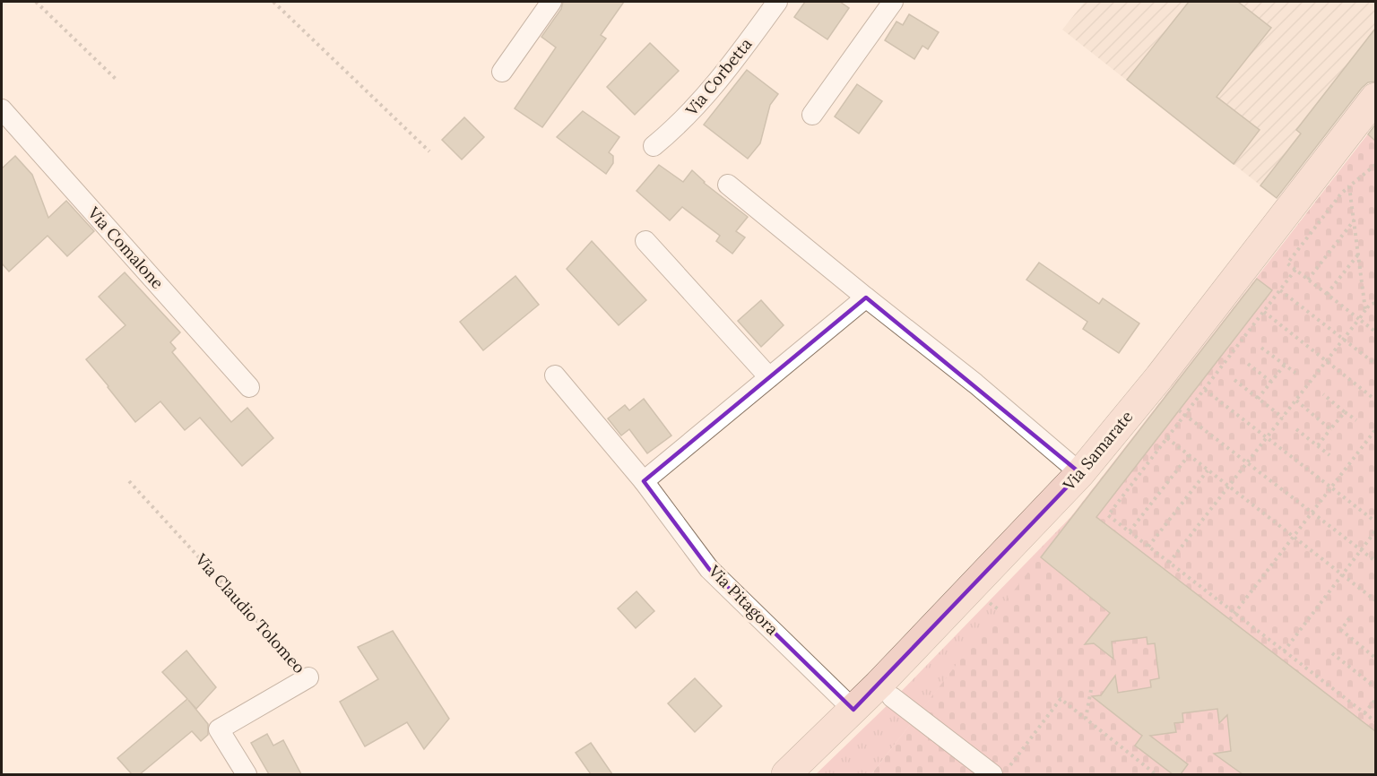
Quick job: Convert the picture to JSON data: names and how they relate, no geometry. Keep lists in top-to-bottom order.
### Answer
{
  "streets": {
    "street": [
      "Via Corbetta",
      "Via Comalone",
      "Via Samarate",
      "Via Pitagora",
      "Via Claudio Tolomeo"
    ]
  },
  "crossings": [
    ["Via Samarate", "Via Pitagora"]
  ]
}
